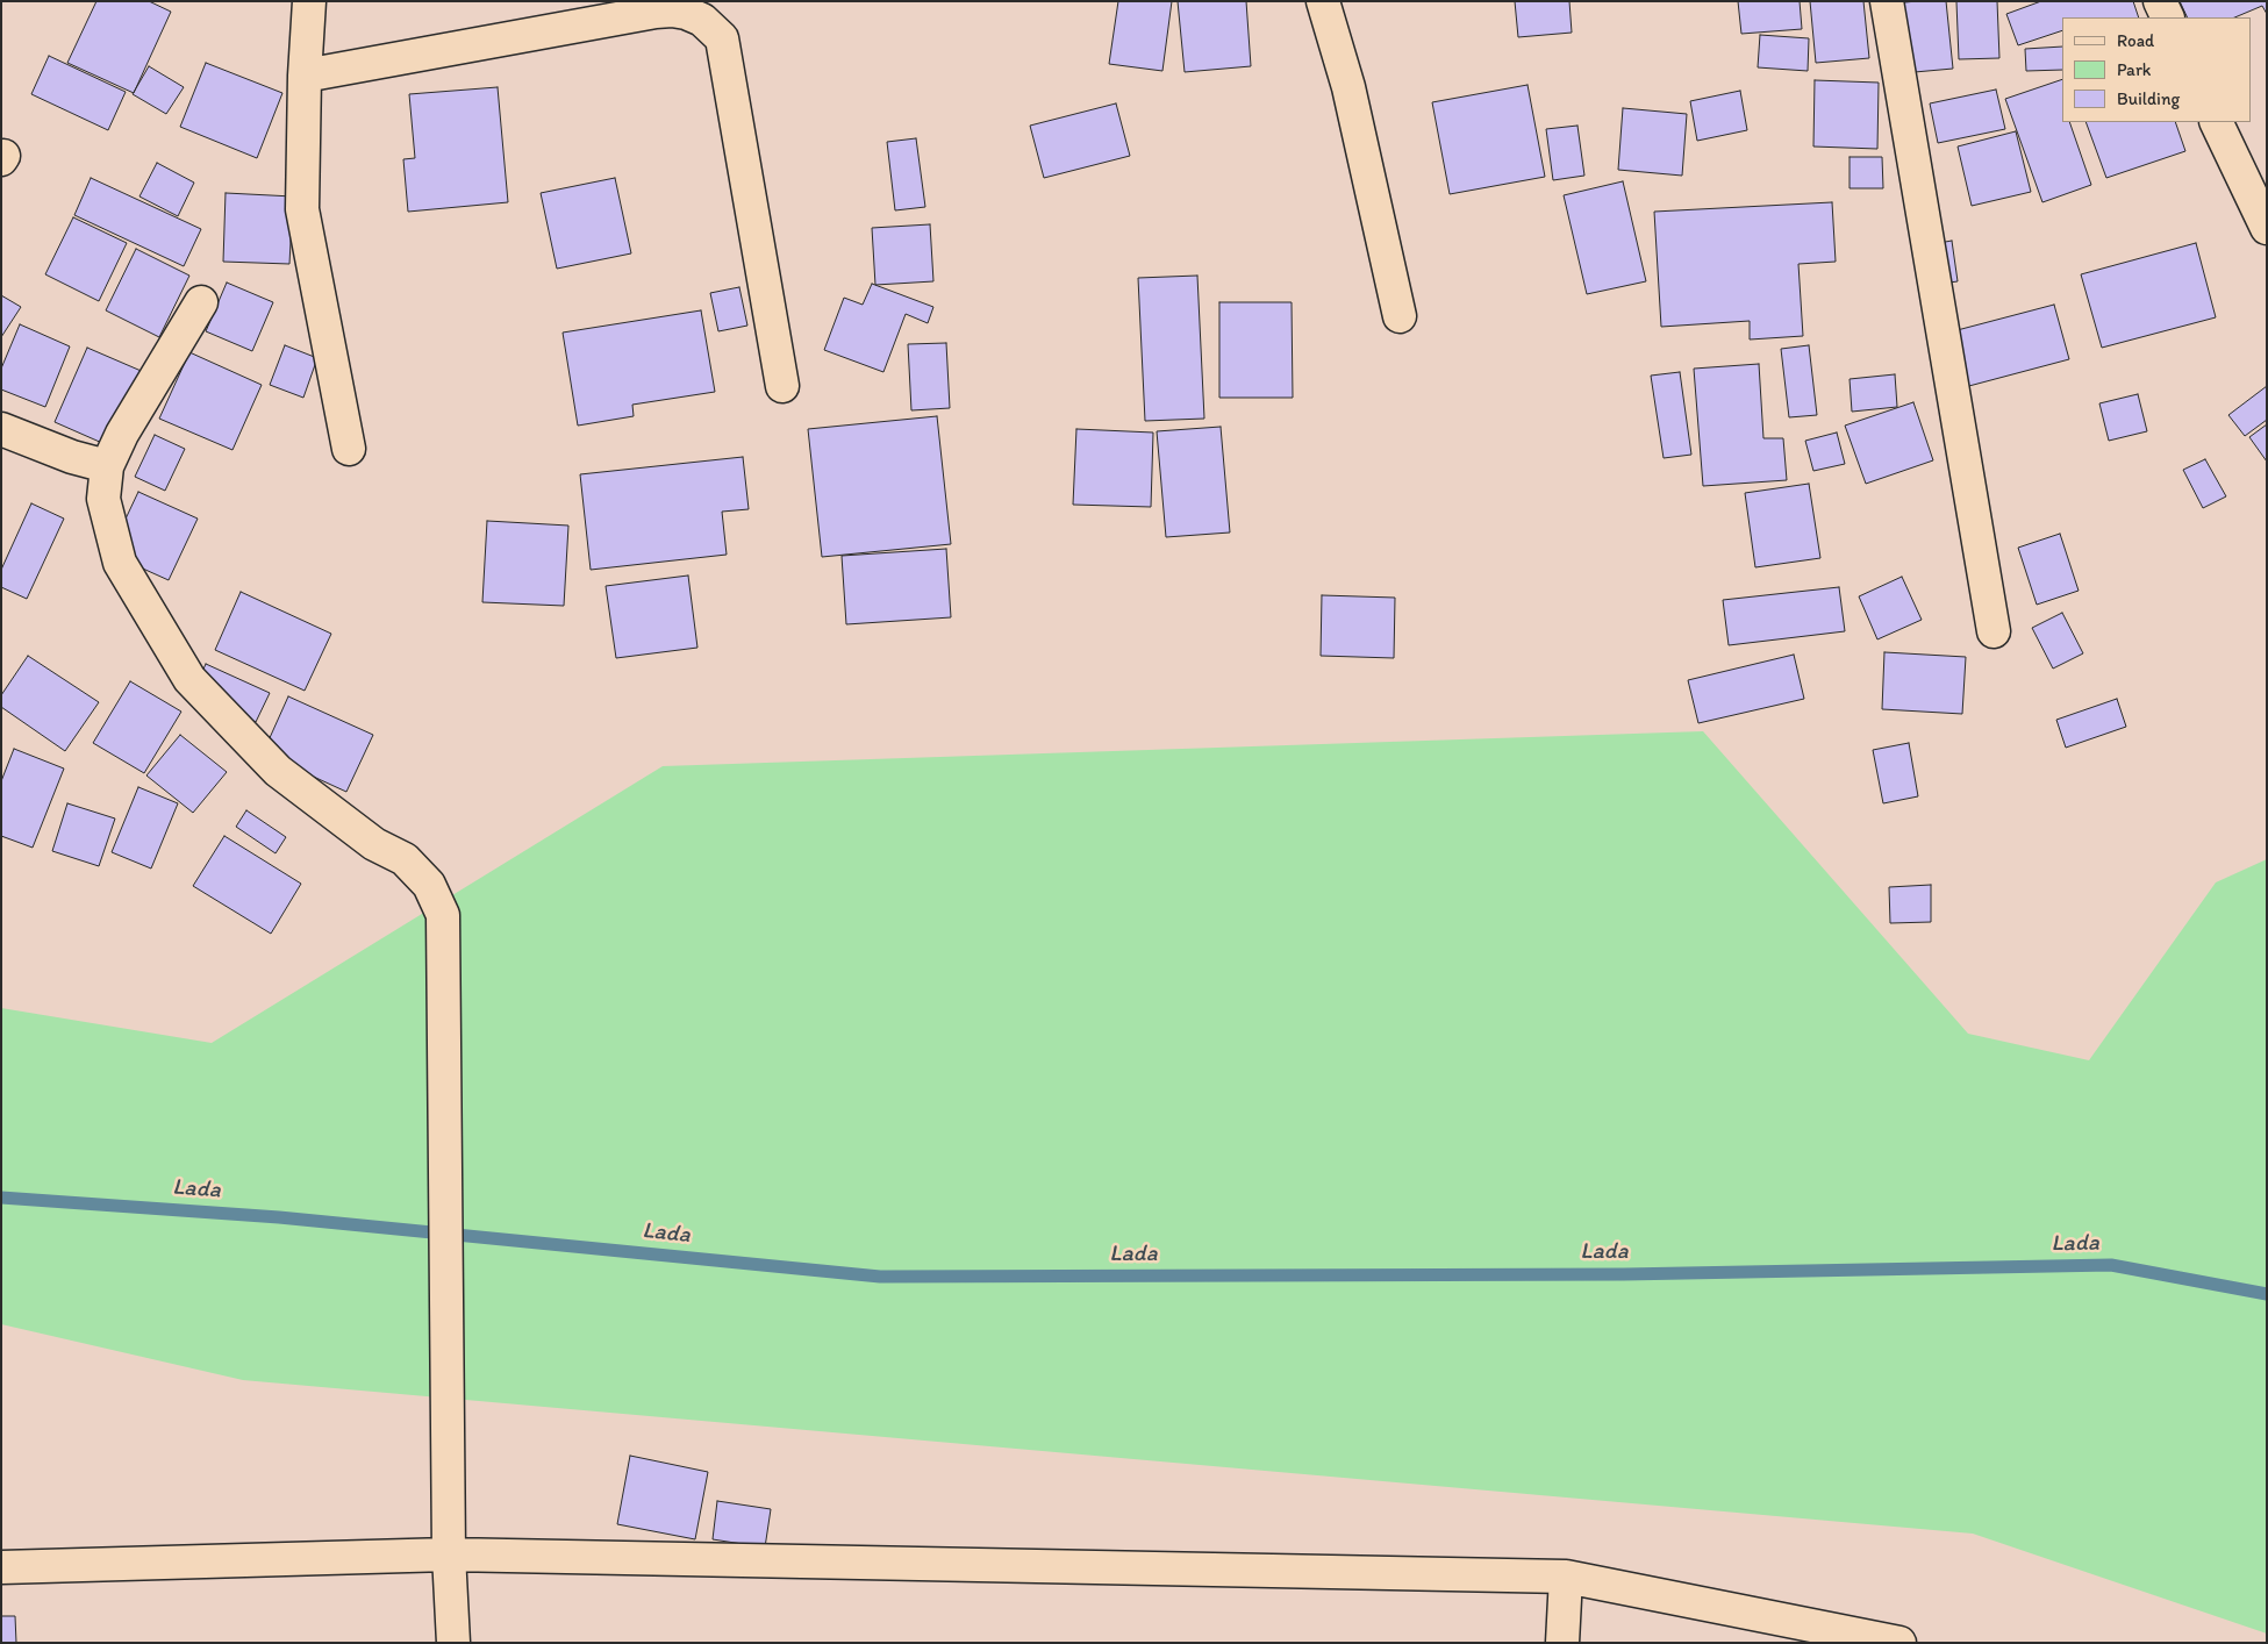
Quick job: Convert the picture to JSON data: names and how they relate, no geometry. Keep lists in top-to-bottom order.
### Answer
{
  "water": ["Lada"],
  "legend": ["Road", "Park", "Building"]
}
